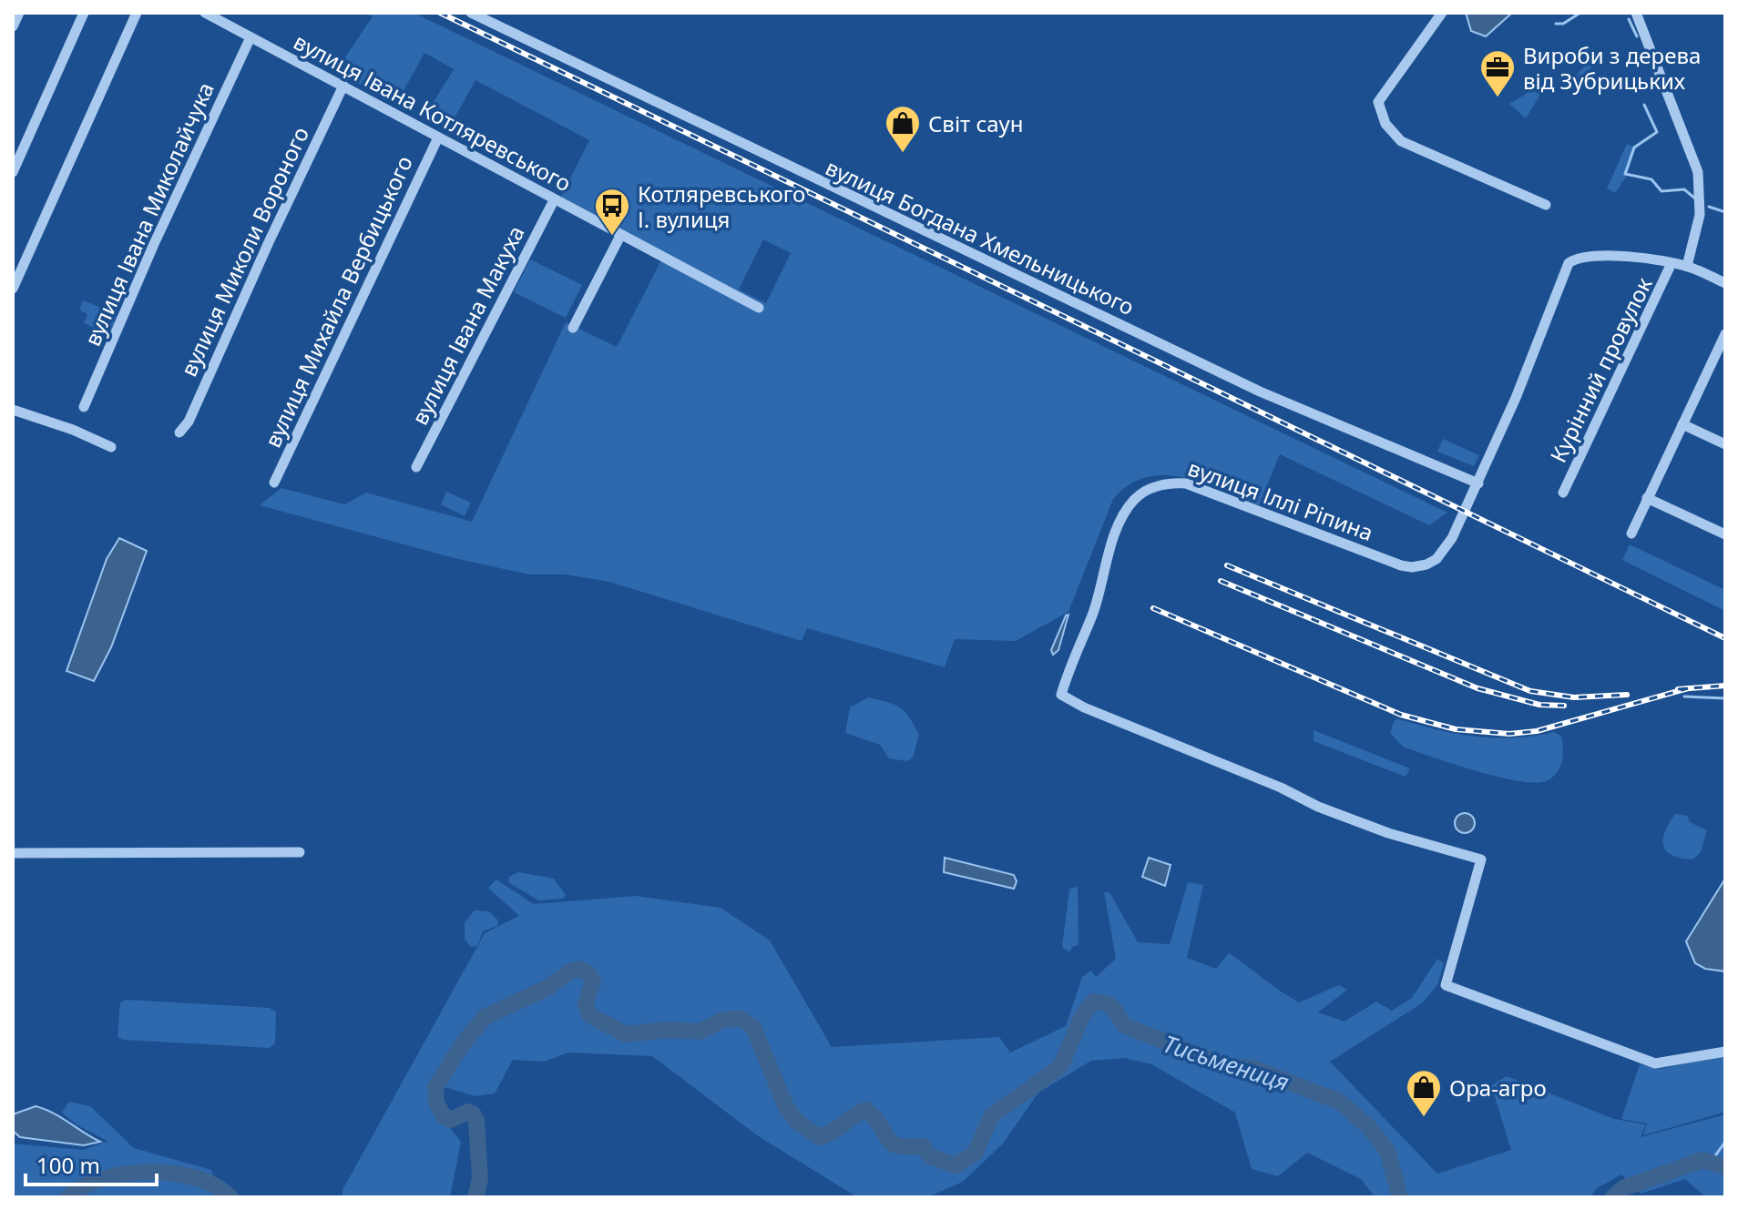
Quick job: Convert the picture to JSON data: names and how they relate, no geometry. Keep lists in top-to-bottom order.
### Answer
{
  "streets": {
    "street": [
      "вулиця Івана Котляревського",
      "вулиця Івана Миколайчука",
      "вулиця Богдана Хмельницького",
      "вулиця Миколи Вороного",
      "вулиця Михайла Вербицького",
      "вулиця Івана Макуха",
      "Курінний провулок",
      "вулиця Іллі Ріпина"
    ]
  },
  "crossings": [
    ["вулиця Івана Котляревського", "вулиця Івана Миколайчука"],
    ["вулиця Івана Котляревського", "вулиця Миколи Вороного"],
    ["вулиця Івана Котляревського", "вулиця Михайла Вербицького"],
    ["вулиця Івана Котляревського", "вулиця Івана Макуха"],
    ["вулиця Богдана Хмельницького", "вулиця Іллі Ріпина"],
    ["Курінний провулок", "вулиця Іллі Ріпина"]
  ],
  "water": ["Тисьмениця"],
  "places": {
    "office": ["Вироби з дерева від Зубрицьких"],
    "shop": ["Світ саун", "Ора-агро"],
    "bus stop": ["Котляревського І. вулиця"]
  },
  "scale_bar": "100 m"
}
